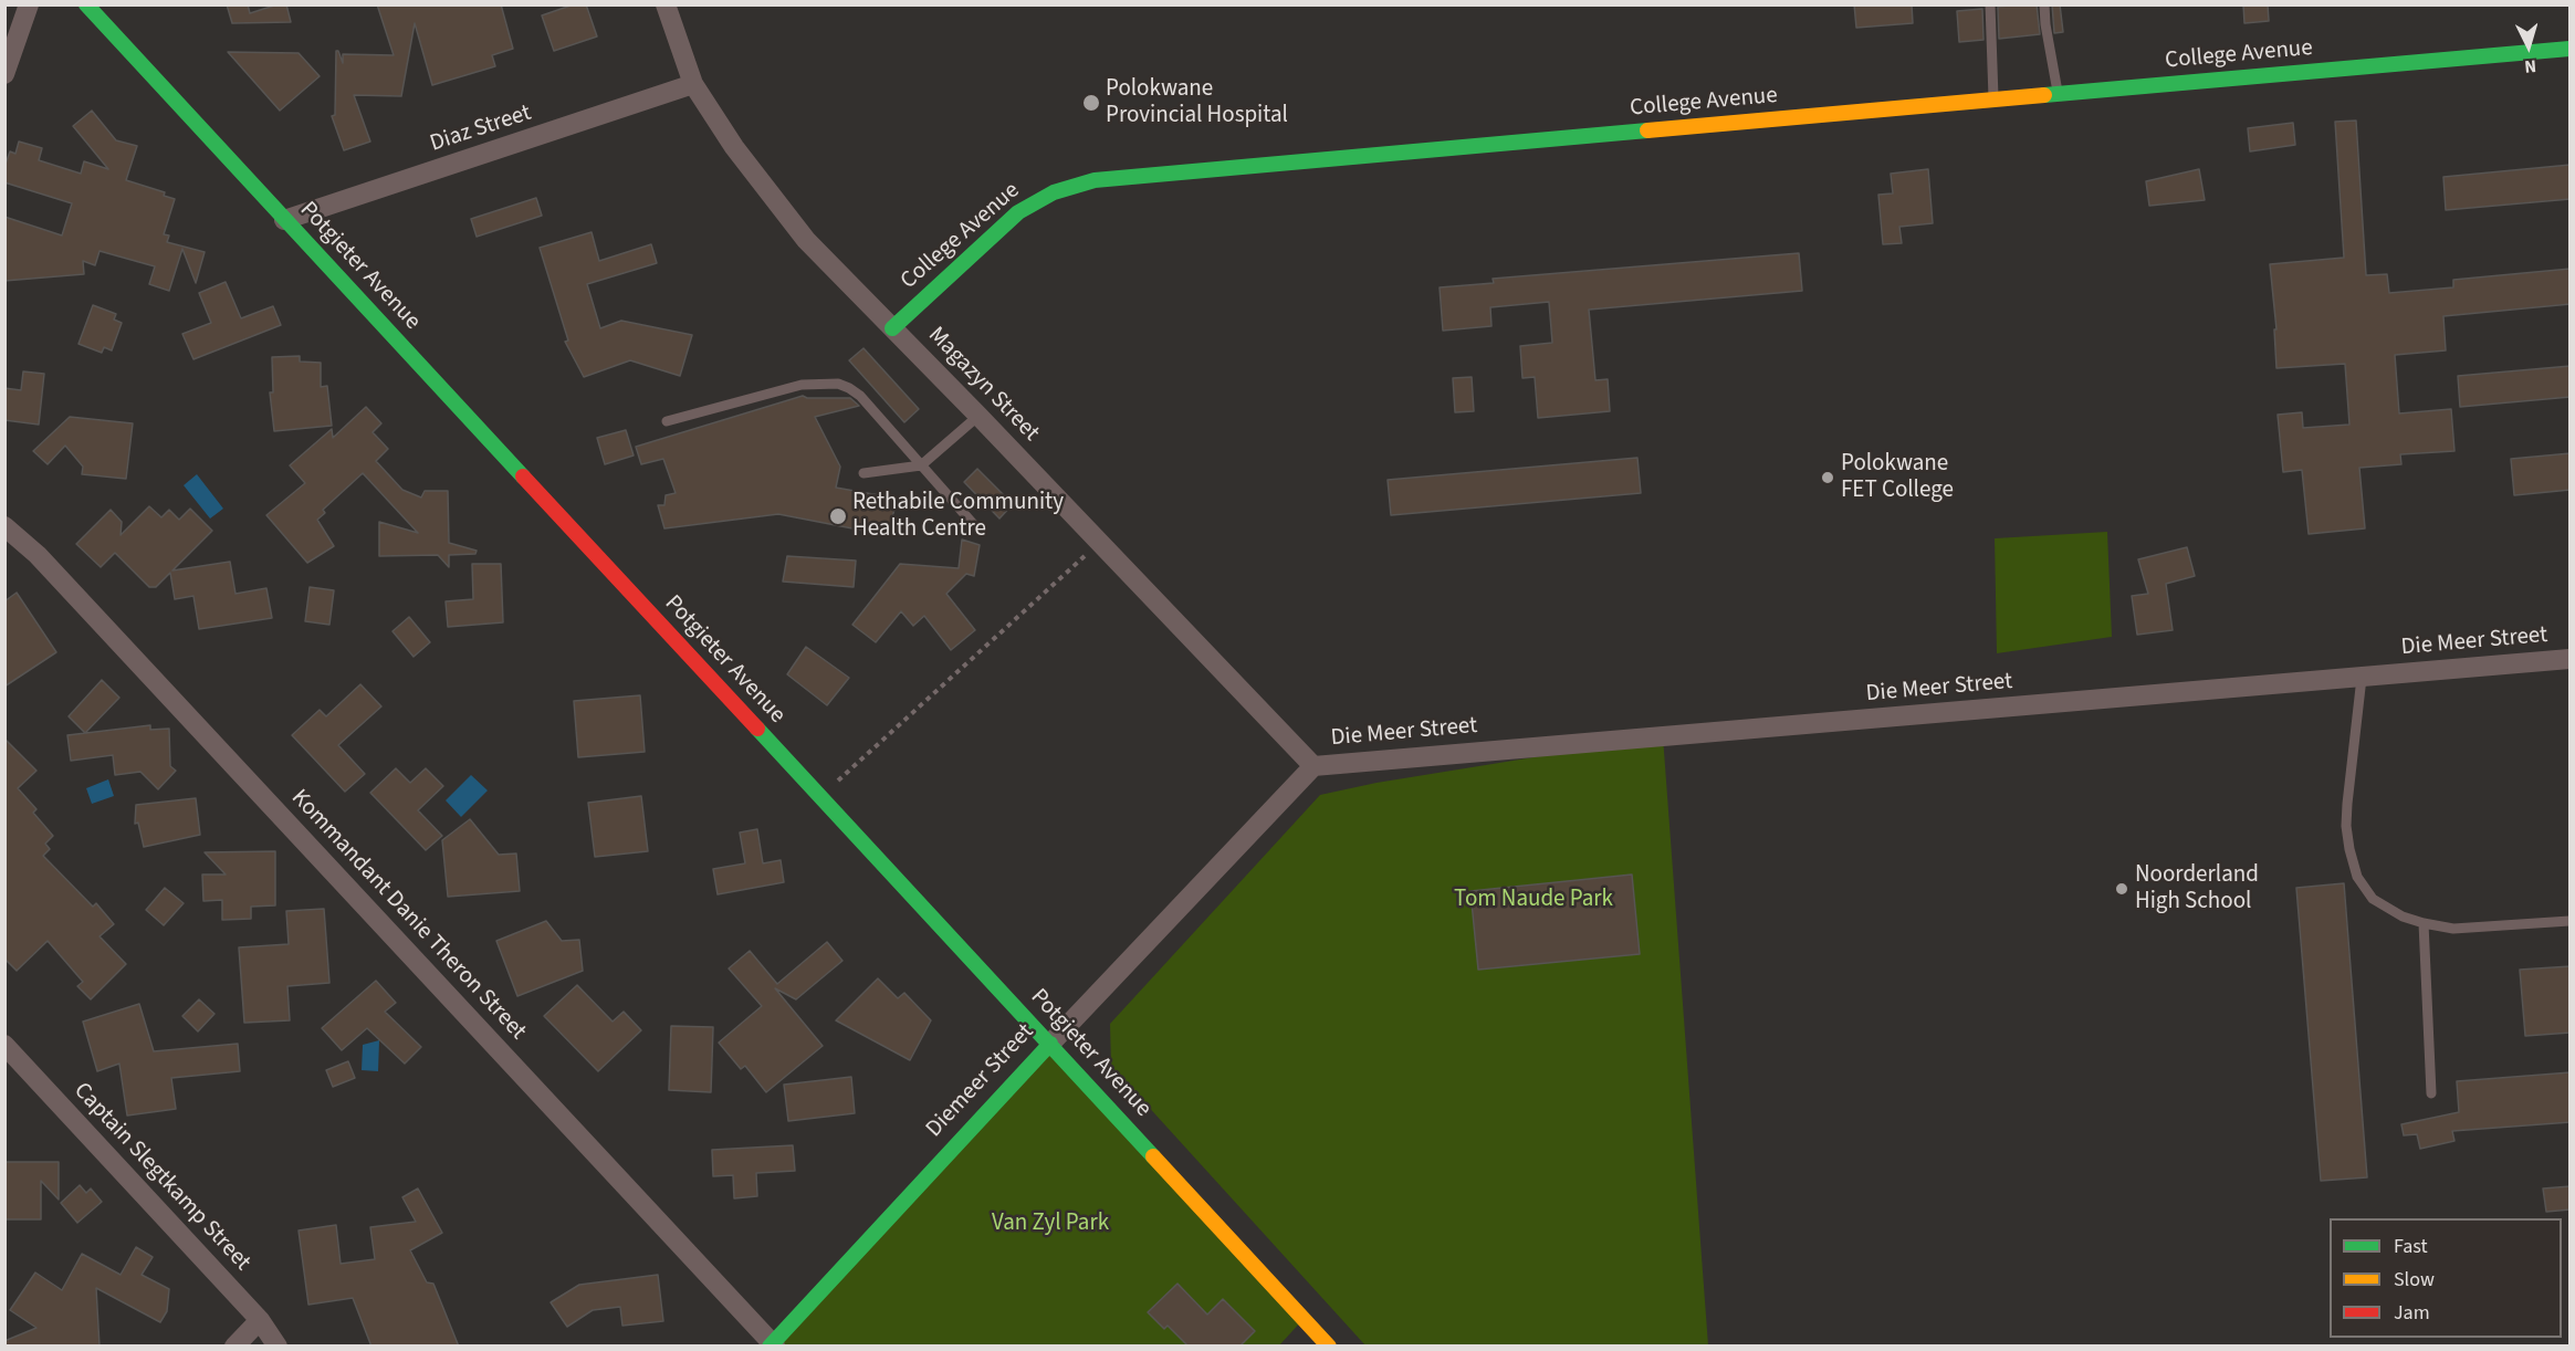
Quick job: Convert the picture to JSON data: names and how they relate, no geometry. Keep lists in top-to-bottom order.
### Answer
{
  "streets": {
    "street": [
      "College Avenue",
      "Diaz Street",
      "Potgieter Avenue",
      "Magazyn Street",
      "Die Meer Street",
      "Kommandant Danie Theron Street",
      "Diemeer Street",
      "Captain Slegtkamp Street"
    ]
  },
  "crossings": [
    ["College Avenue", "Magazyn Street"],
    ["Diaz Street", "Potgieter Avenue"],
    ["Diaz Street", "Magazyn Street"],
    ["Potgieter Avenue", "Diemeer Street"],
    ["Magazyn Street", "Die Meer Street"],
    ["Magazyn Street", "Diemeer Street"],
    ["Die Meer Street", "Diemeer Street"],
    ["Kommandant Danie Theron Street", "Diemeer Street"]
  ],
  "parks": ["Tom Naude Park", "Van Zyl Park"],
  "places": [
    "Polokwane Provincial Hospital",
    "Polokwane FET College",
    "Rethabile Community Health Centre",
    "Noorderland High School"
  ],
  "legend": ["Fast", "Slow", "Jam"],
  "north": "bottom"
}
